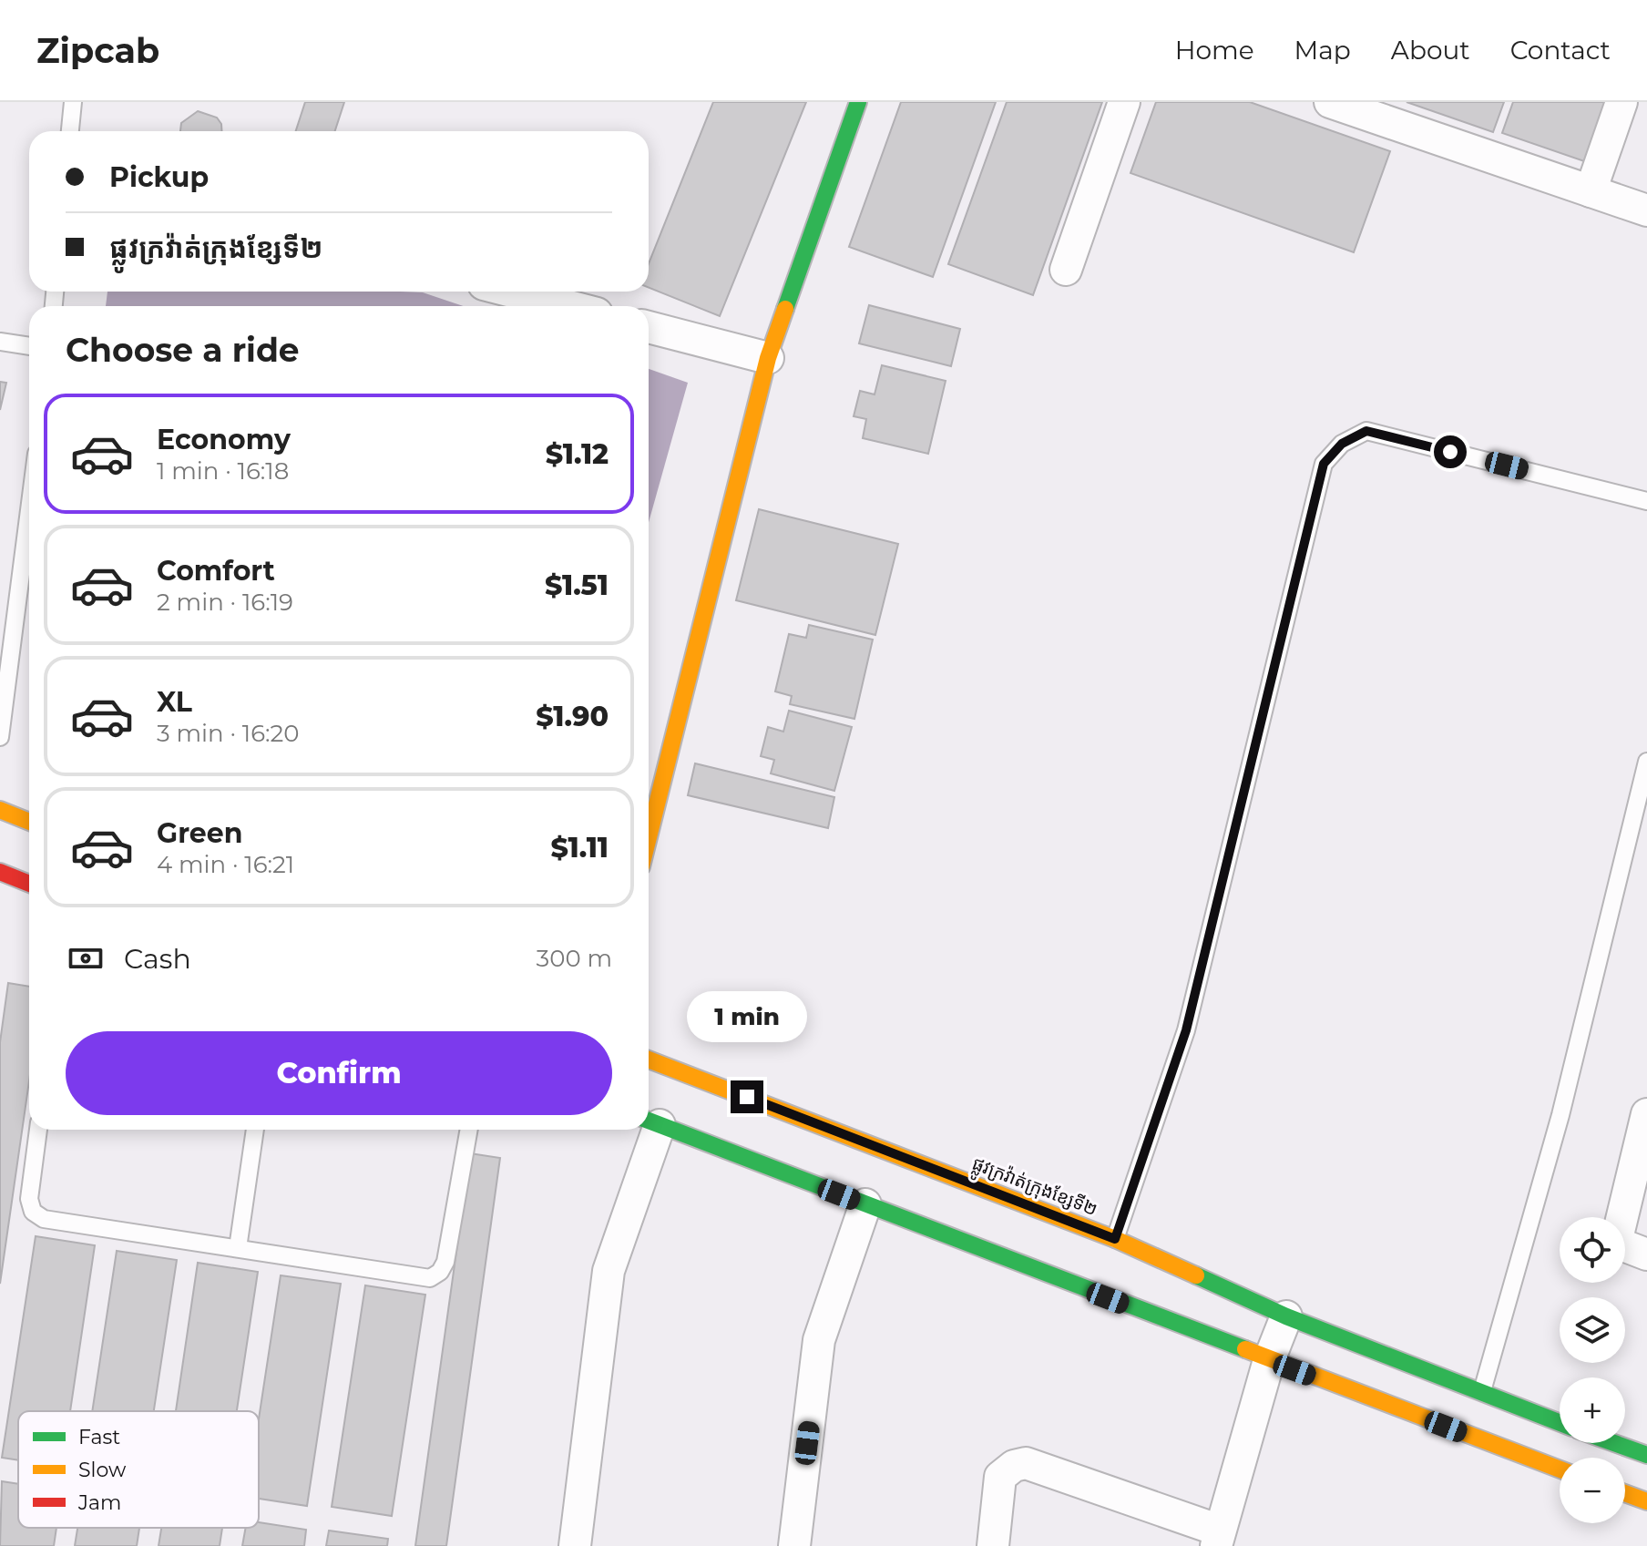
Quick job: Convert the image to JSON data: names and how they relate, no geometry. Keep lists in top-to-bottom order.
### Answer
{
  "streets": {
    "main road": ["ផ្លូវក្រវ៉ាត់ក្រុងខ្សែទី២"]
  },
  "legend": ["Fast", "Slow", "Jam"],
  "page": {
    "header": "Zipcab",
    "nav": [
      "Home",
      "Map",
      "About",
      "Contact"
    ],
    "banner": ["Pickup", "ផ្លូវក្រវ៉ាត់ក្រុងខ្សែទី២"],
    "heading": "Choose a ride",
    "list": [
      {
        "name": "Economy",
        "note": "1 min · 16:18",
        "value": "$1.12"
      },
      {
        "name": "Comfort",
        "note": "2 min · 16:19",
        "value": "$1.51"
      },
      {
        "name": "XL",
        "note": "3 min · 16:20",
        "value": "$1.90"
      },
      {
        "name": "Green",
        "note": "4 min · 16:21",
        "value": "$1.11"
      }
    ],
    "pay": ["Cash", "300 m"],
    "bubble": "1 min",
    "buttons": "Confirm",
    "map_buttons": ["+", "−"]
  }
}
